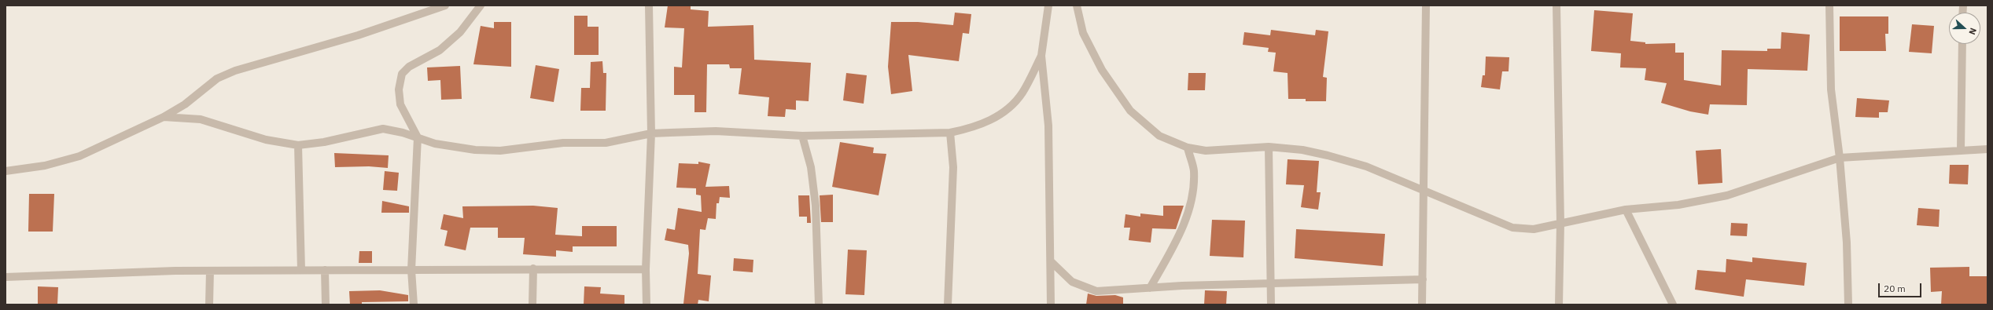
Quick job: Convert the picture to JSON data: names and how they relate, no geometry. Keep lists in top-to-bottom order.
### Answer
{
  "scale_bar": "20 m",
  "north": "right"
}
